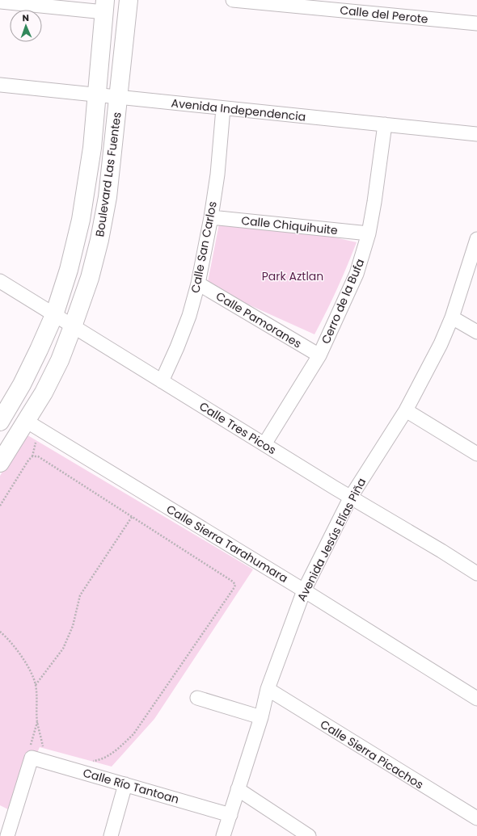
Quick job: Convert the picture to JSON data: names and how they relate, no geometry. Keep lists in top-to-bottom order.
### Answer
{
  "streets": {
    "main road": ["Boulevard Las Fuentes"],
    "street": [
      "Calle del Perote",
      "Avenida Independencia",
      "Calle Chiquihuite",
      "Calle San Carlos",
      "Cerro de la Bufa",
      "Calle Pamoranes",
      "Calle Tres Picos",
      "Avenida Jesús Elías Piña",
      "Calle Sierra Tarahumara",
      "Calle Sierra Picachos",
      "Calle Río Tantoan"
    ]
  },
  "crossings": [
    ["Avenida Independencia", "Boulevard Las Fuentes"],
    ["Avenida Independencia", "Calle San Carlos"],
    ["Avenida Independencia", "Cerro de la Bufa"],
    ["Boulevard Las Fuentes", "Calle Tres Picos"],
    ["Boulevard Las Fuentes", "Calle Sierra Tarahumara"],
    ["Calle Chiquihuite", "Calle San Carlos"],
    ["Calle Chiquihuite", "Cerro de la Bufa"],
    ["Calle San Carlos", "Calle Pamoranes"],
    ["Calle San Carlos", "Calle Tres Picos"],
    ["Cerro de la Bufa", "Calle Pamoranes"],
    ["Cerro de la Bufa", "Calle Tres Picos"],
    ["Calle Tres Picos", "Avenida Jesús Elías Piña"],
    ["Avenida Jesús Elías Piña", "Calle Sierra Tarahumara"],
    ["Avenida Jesús Elías Piña", "Calle Sierra Picachos"],
    ["Avenida Jesús Elías Piña", "Calle Río Tantoan"]
  ],
  "parks": ["Park Aztlan"],
  "north": "top"
}
